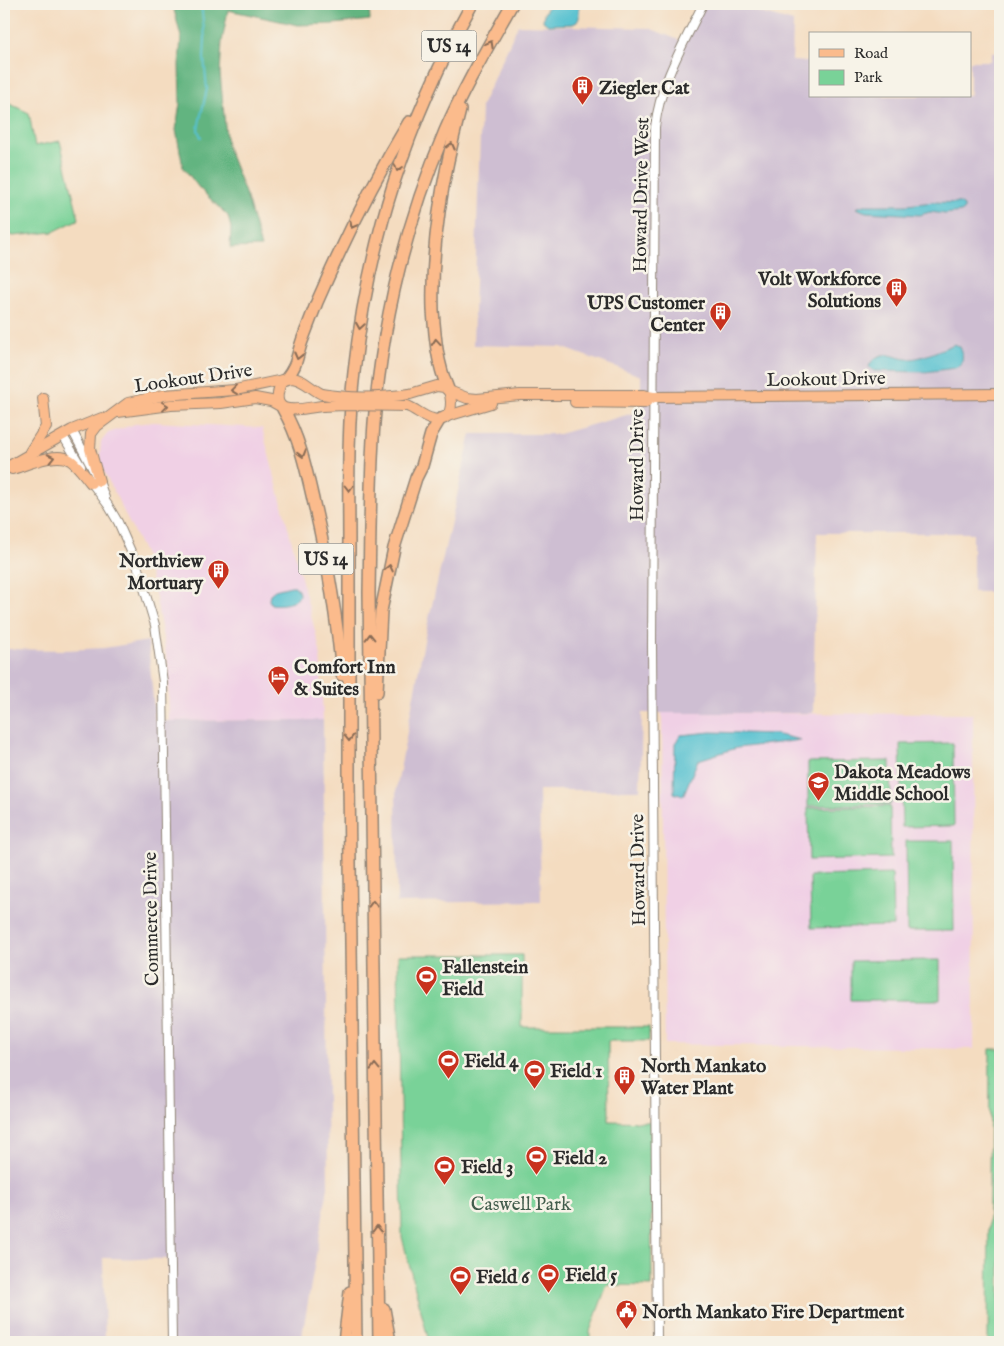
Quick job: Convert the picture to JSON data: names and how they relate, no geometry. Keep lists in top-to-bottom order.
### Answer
{
  "streets": {
    "highway": ["US 14"],
    "main road": ["Lookout Drive"],
    "street": ["Howard Drive West", "Howard Drive", "Commerce Drive"]
  },
  "crossings": [
    ["US 14", "Lookout Drive"],
    ["Howard Drive West", "Lookout Drive"],
    ["Howard Drive West", "Howard Drive"],
    ["Lookout Drive", "Howard Drive"],
    ["Lookout Drive", "Commerce Drive"]
  ],
  "parks": ["Caswell Park"],
  "places": {
    "building": [
      "Ziegler Cat",
      "Volt Workforce Solutions",
      "UPS Customer Center",
      "Northview Mortuary",
      "North Mankato Water Plant"
    ],
    "hotel": ["Comfort Inn & Suites"],
    "school or university": ["Dakota Meadows Middle School"],
    "sports": [
      "Fallenstein Field",
      "Field 4",
      "Field 1",
      "Field 2",
      "Field 3",
      "Field 5",
      "Field 6"
    ],
    "public building": ["North Mankato Fire Department"]
  },
  "legend": ["Road", "Park"]
}
